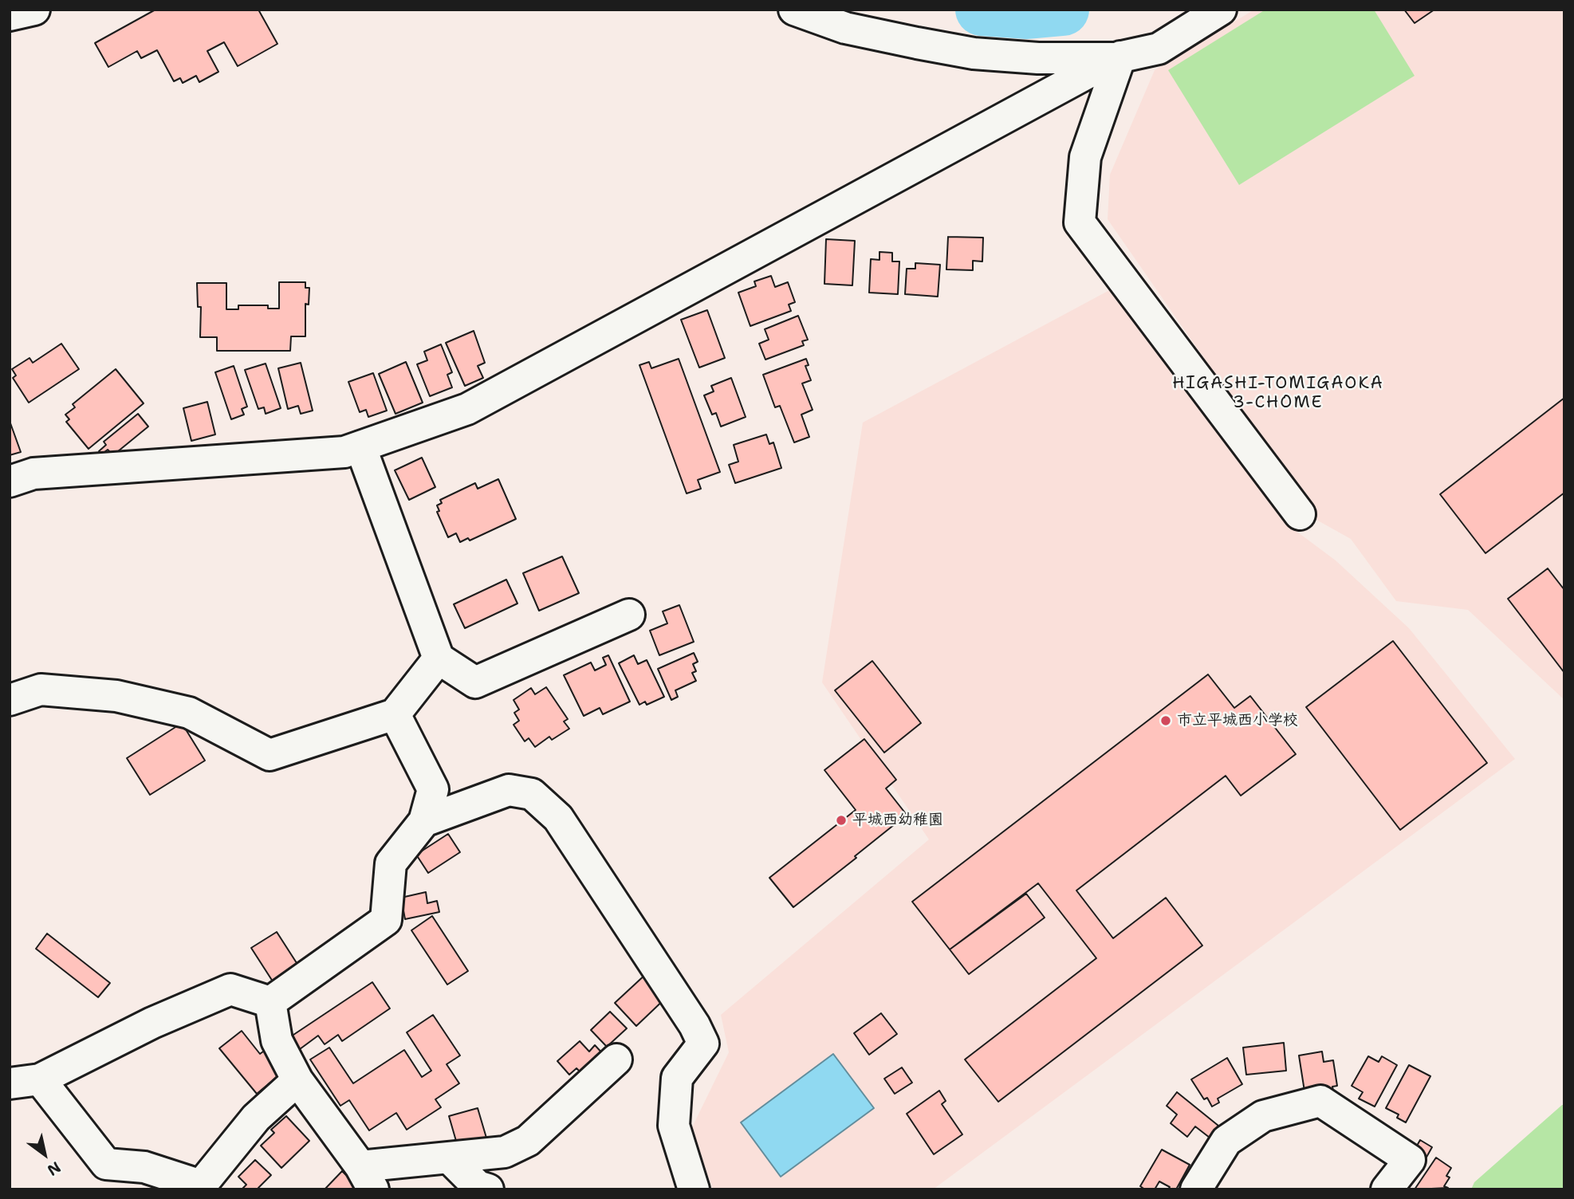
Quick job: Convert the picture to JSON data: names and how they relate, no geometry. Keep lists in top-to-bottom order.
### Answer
{
  "districts": ["HIGASHI-TOMIGAOKA 3-CHOME"],
  "places": ["市立平城西小学校", "平城西幼稚園"],
  "north": "bottom right"
}
